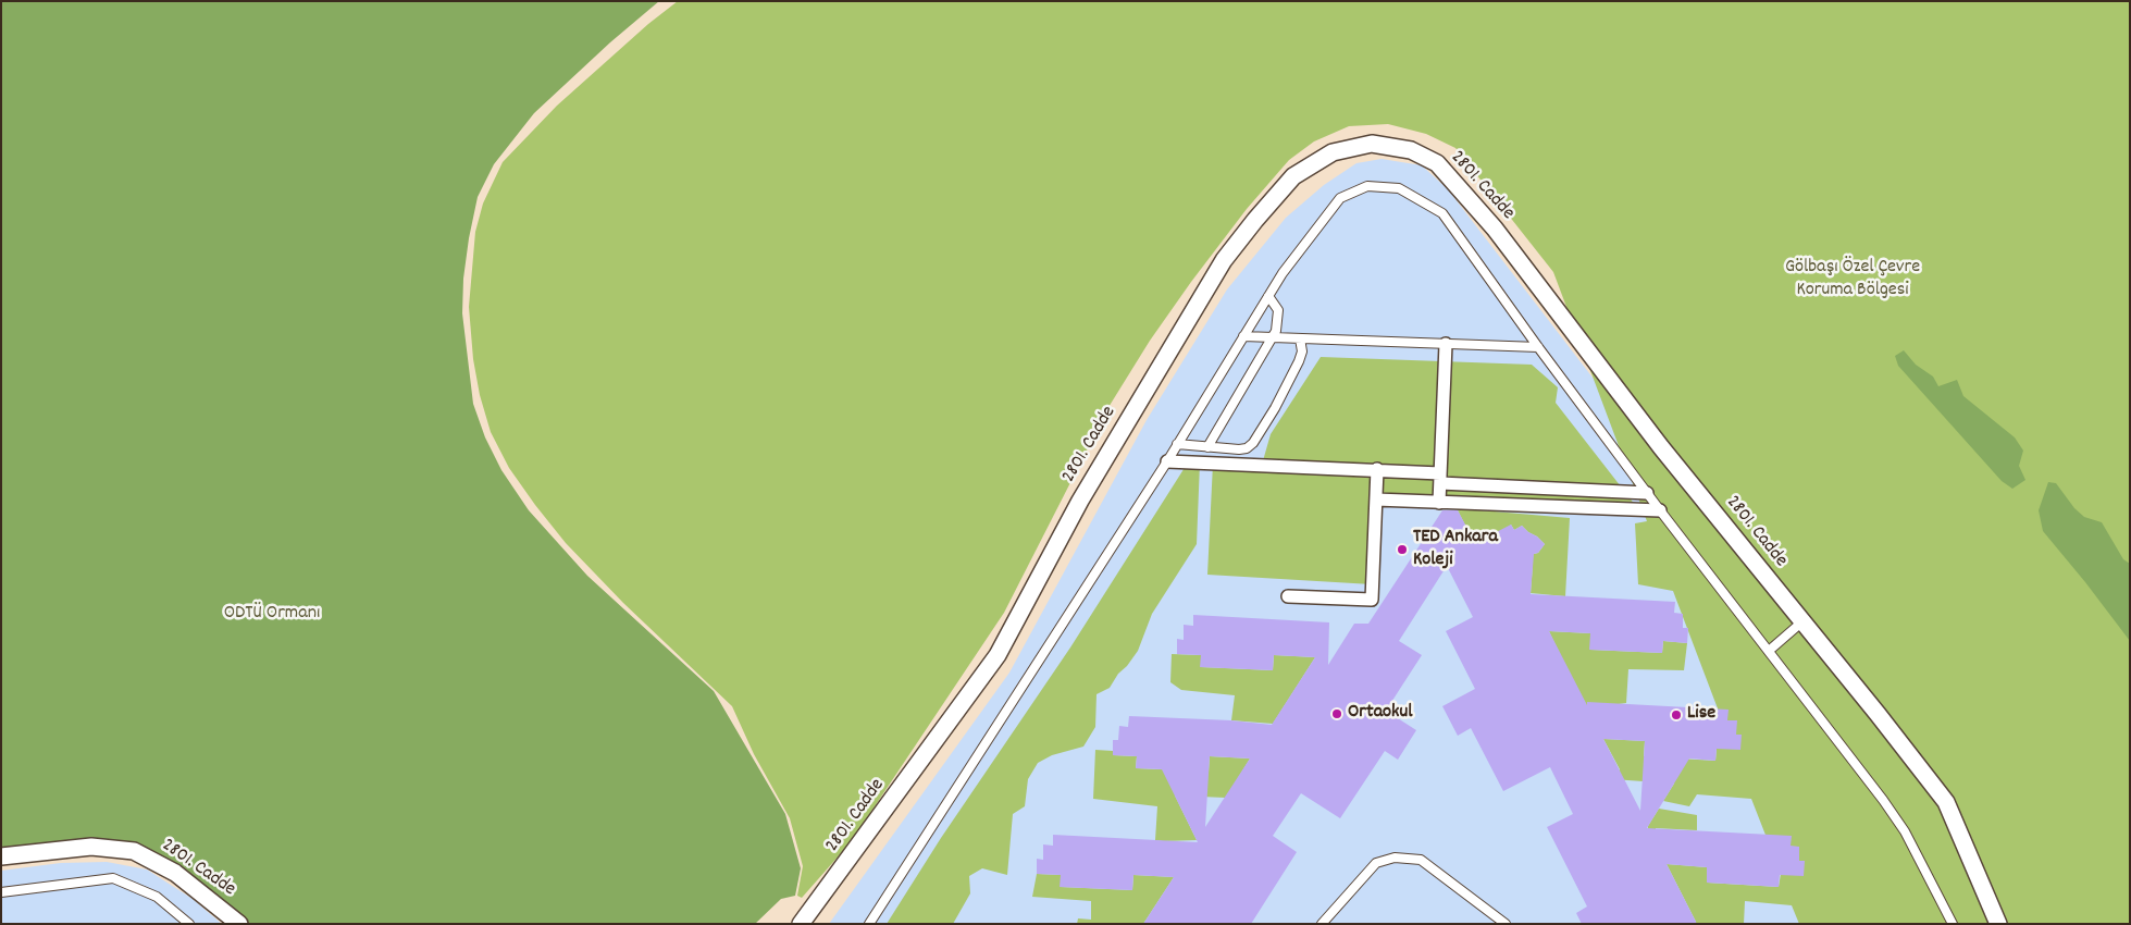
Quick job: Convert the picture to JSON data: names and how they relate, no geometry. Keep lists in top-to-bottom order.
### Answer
{
  "streets": {
    "street": ["2801. Cadde"]
  },
  "parks": ["Gölbaşı Özel Çevre Koruma Bölgesi", "ODTÜ Ormanı"],
  "places": ["TED Ankara Koleji", "Ortaokul", "Lise"]
}
